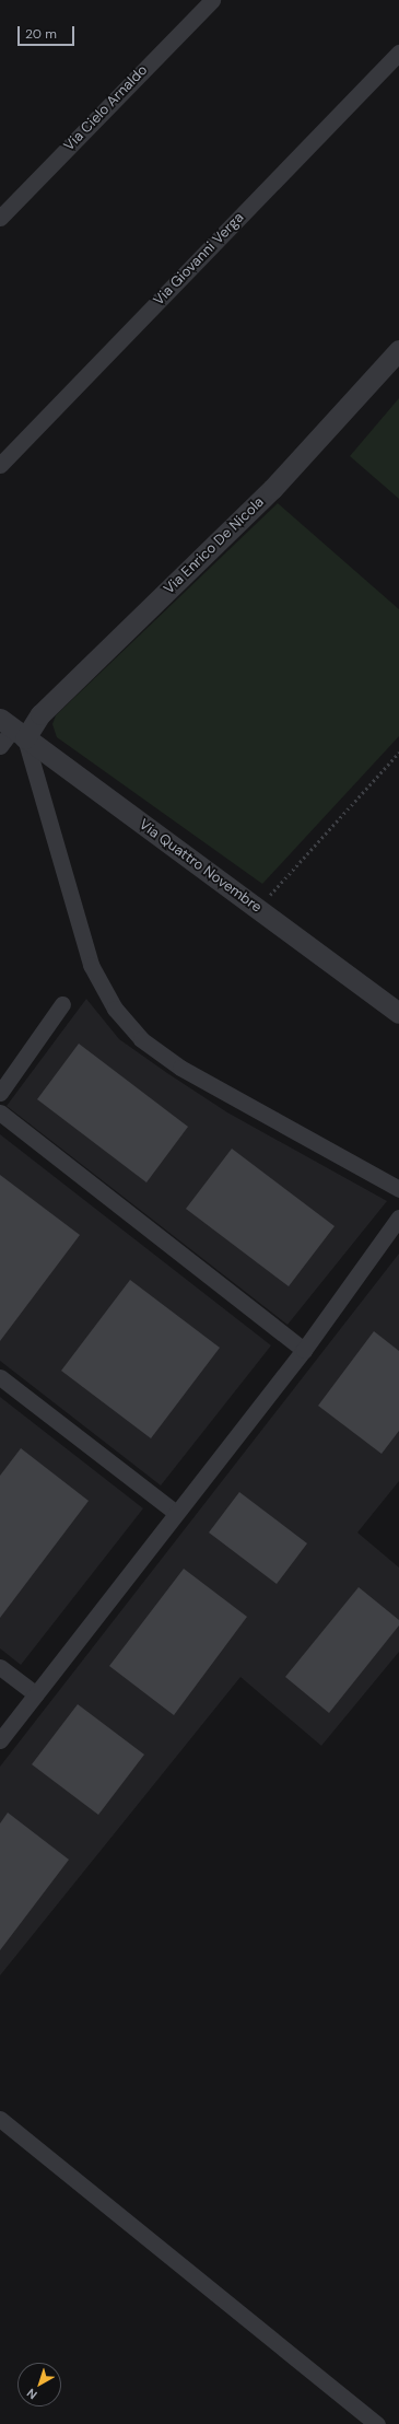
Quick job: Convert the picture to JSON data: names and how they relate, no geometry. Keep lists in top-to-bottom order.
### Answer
{
  "streets": {
    "street": [
      "Via Cielo Arnaldo",
      "Via Giovanni Verga",
      "Via Enrico De Nicola",
      "Via Quattro Novembre"
    ]
  },
  "crossings": [
    ["Via Enrico De Nicola", "Via Quattro Novembre"]
  ],
  "scale_bar": "20 m",
  "north": "bottom left"
}
